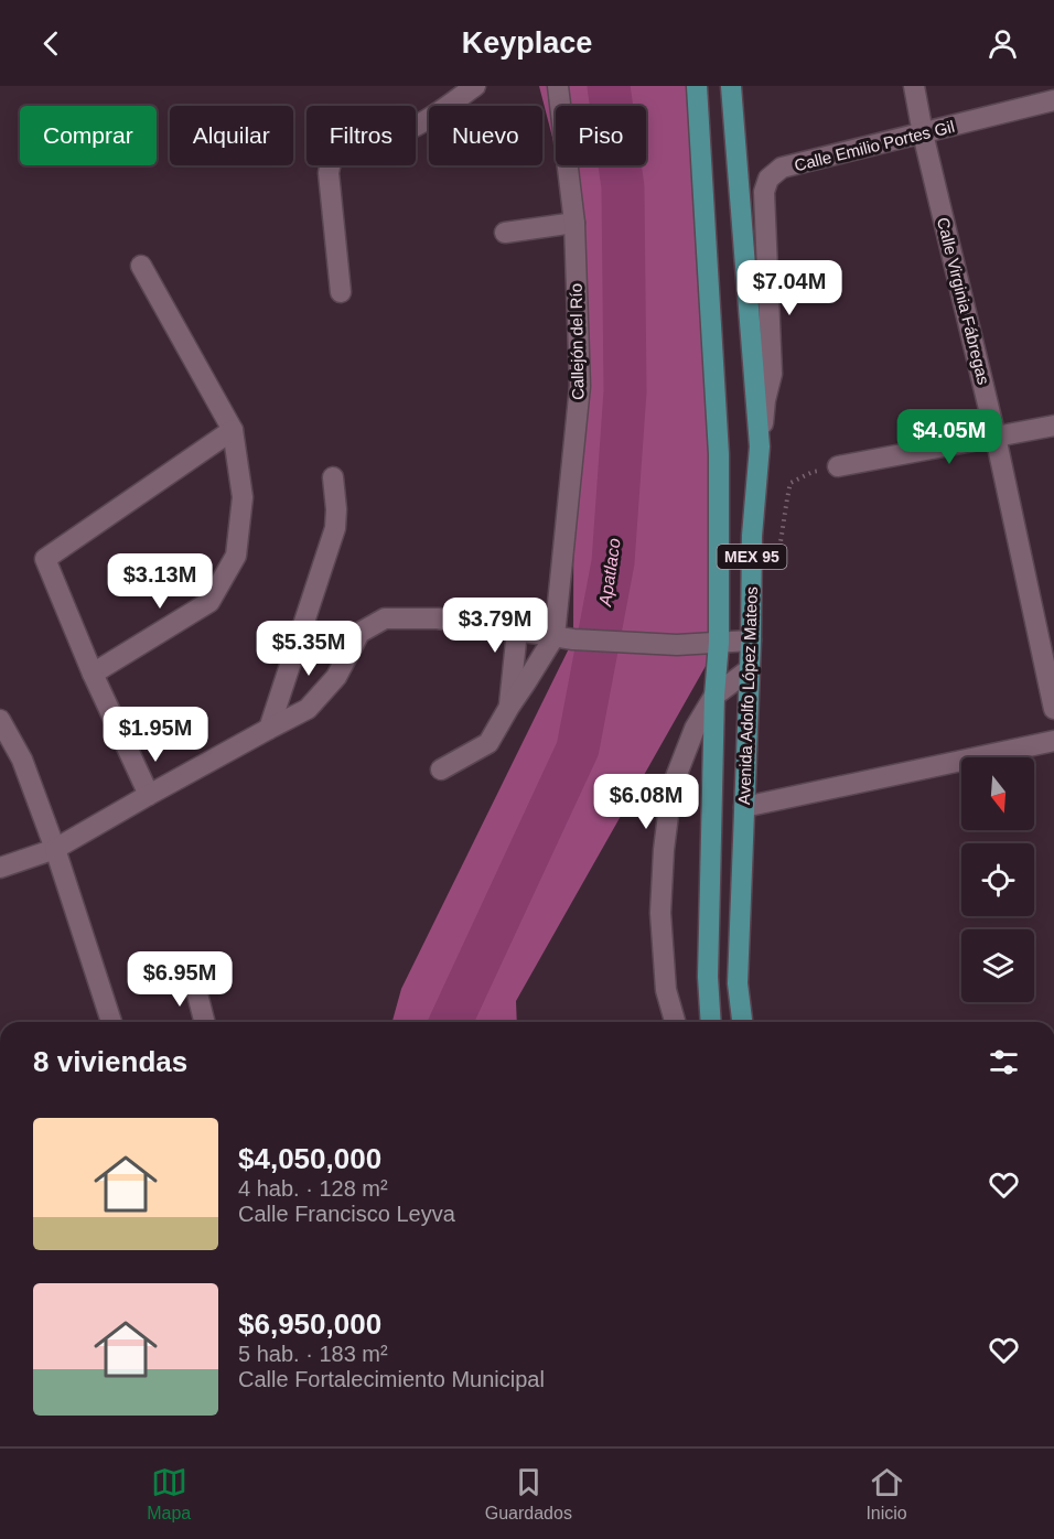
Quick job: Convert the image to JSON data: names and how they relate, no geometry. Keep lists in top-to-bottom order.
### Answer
{
  "streets": {
    "main road": ["MEX 95", "Avenida Adolfo López Mateos"],
    "street": ["Calle Emilio Portes Gil", "Calle Virginia Fábregas", "Callejón del Río"]
  },
  "crossings": [
    ["Calle Emilio Portes Gil", "Calle Virginia Fábregas"],
    ["Calle Emilio Portes Gil", "Avenida Adolfo López Mateos"]
  ],
  "water": ["Apatlaco"],
  "north": "bottom",
  "page": {
    "header": "Keyplace",
    "chip": [
      "Comprar",
      "Alquilar",
      "Filtros",
      "Nuevo",
      "Piso"
    ],
    "price": [
      "$7.04M",
      "$4.05M",
      "$3.13M",
      "$3.79M",
      "$5.35M",
      "$1.95M",
      "$6.08M",
      "$6.95M"
    ],
    "heading": "8 viviendas",
    "list": [
      {
        "name": "$4,050,000",
        "note": "4 hab. · 128 m² · Calle Francisco Leyva"
      },
      {
        "name": "$6,950,000",
        "note": "5 hab. · 183 m² · Calle Fortalecimiento Municipal"
      }
    ],
    "tabs": ["Mapa", "Guardados", "Inicio"]
  }
}
